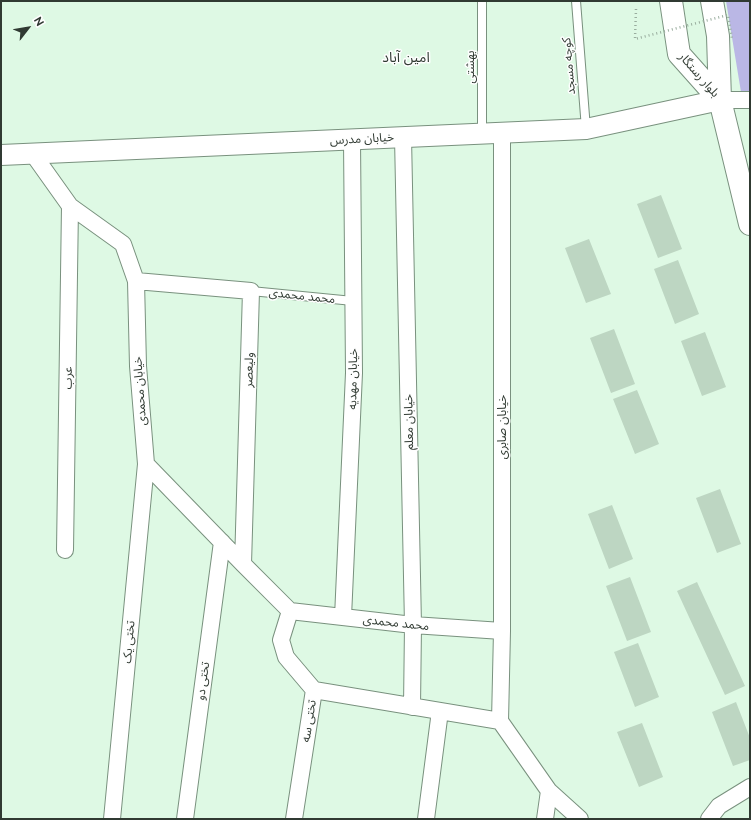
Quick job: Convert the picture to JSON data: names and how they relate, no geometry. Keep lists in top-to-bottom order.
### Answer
{
  "streets": {
    "main road": ["بلوار رستگار"],
    "street": [
      "خیابان مدرس",
      "محمد محمدی",
      "ولیعصر",
      "عرب",
      "خیابان مهدیه",
      "خیابان محمدی",
      "خیابان معلم",
      "خیابان صابری",
      "تختی یک",
      "تختی دو",
      "تختی سه"
    ],
    "lane": ["کوچه مسجد", "بهشتی"]
  },
  "crossings": [
    ["کوچه مسجد", "خیابان مدرس"],
    ["بهشتی", "خیابان مدرس"],
    ["بلوار رستگار", "خیابان مدرس"],
    ["خیابان مدرس", "خیابان مهدیه"],
    ["خیابان مدرس", "خیابان محمدی"],
    ["خیابان مدرس", "خیابان معلم"],
    ["خیابان مدرس", "خیابان صابری"],
    ["محمد محمدی", "ولیعصر"],
    ["محمد محمدی", "خیابان مهدیه"],
    ["محمد محمدی", "خیابان معلم"],
    ["محمد محمدی", "خیابان صابری"],
    ["محمد محمدی", "تختی سه"],
    ["عرب", "خیابان محمدی"],
    ["خیابان محمدی", "تختی یک"]
  ],
  "districts": ["امین آباد"],
  "north": "top right"
}
